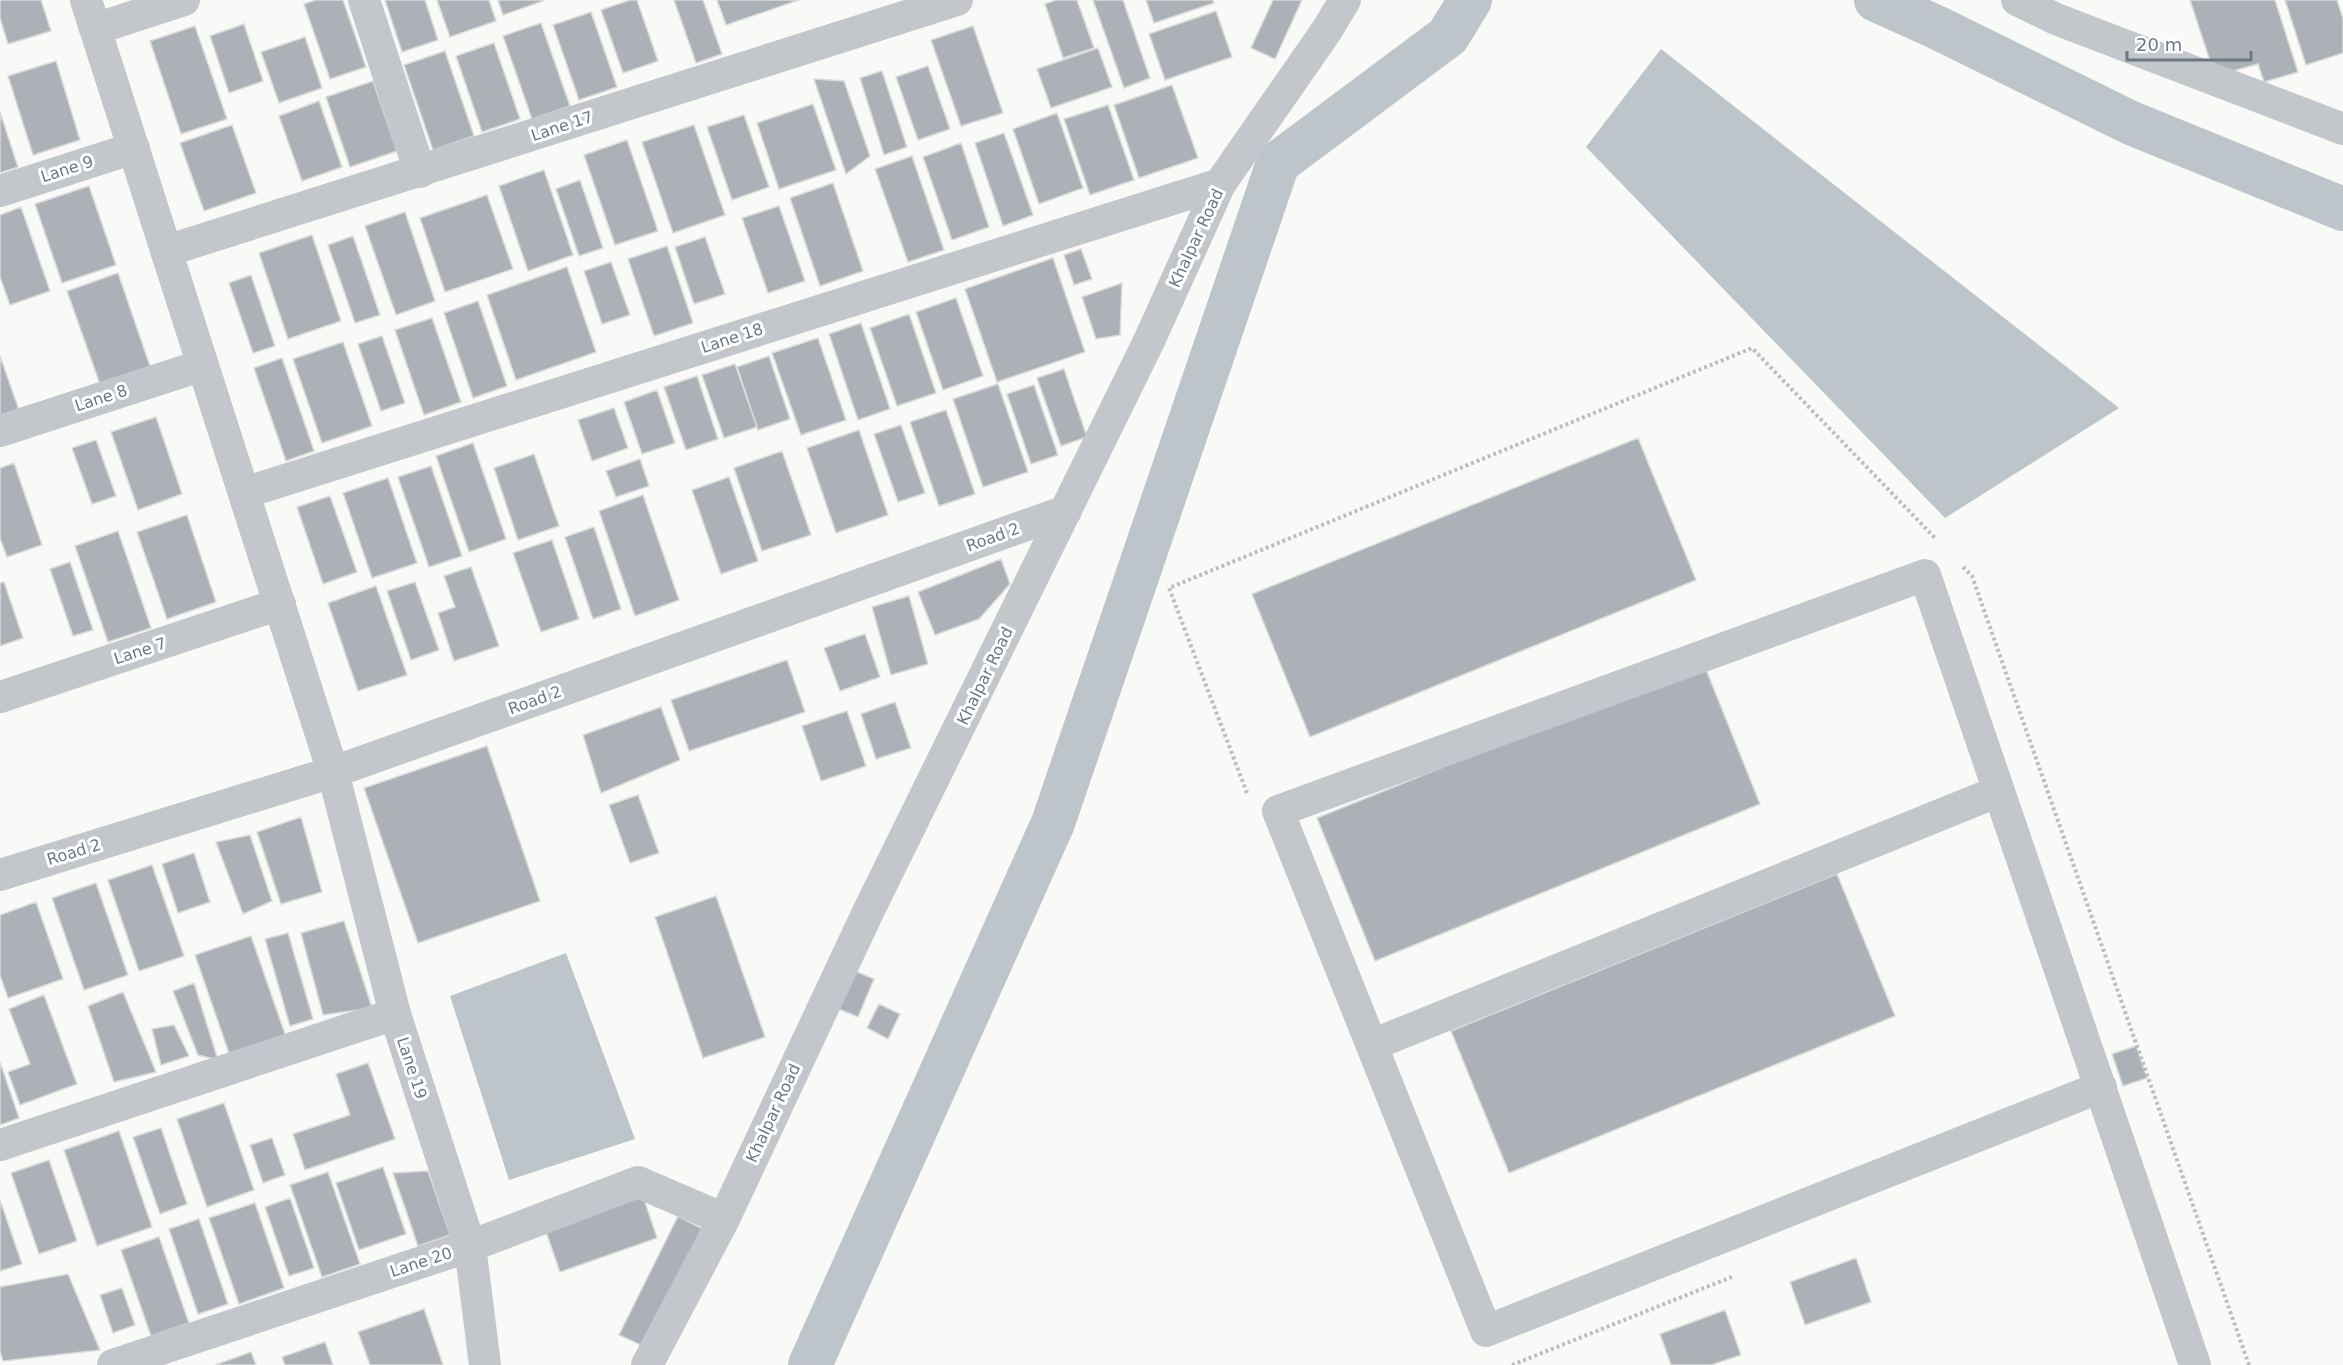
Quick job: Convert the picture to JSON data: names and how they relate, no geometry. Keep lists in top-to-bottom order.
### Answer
{
  "streets": {
    "street": [
      "Lane 17",
      "Lane 9",
      "Khalpar Road",
      "Lane 18",
      "Lane 8",
      "Road 2",
      "Lane 7",
      "Lane 19",
      "Lane 20"
    ]
  },
  "crossings": [
    ["Lane 17", "Lane 19"],
    ["Lane 9", "Lane 19"],
    ["Khalpar Road", "Lane 18"],
    ["Khalpar Road", "Road 2"],
    ["Khalpar Road", "Lane 20"],
    ["Lane 18", "Lane 19"],
    ["Lane 8", "Lane 19"],
    ["Road 2", "Lane 19"],
    ["Lane 7", "Lane 19"],
    ["Lane 19", "Lane 20"]
  ],
  "scale_bar": "20 m"
}
